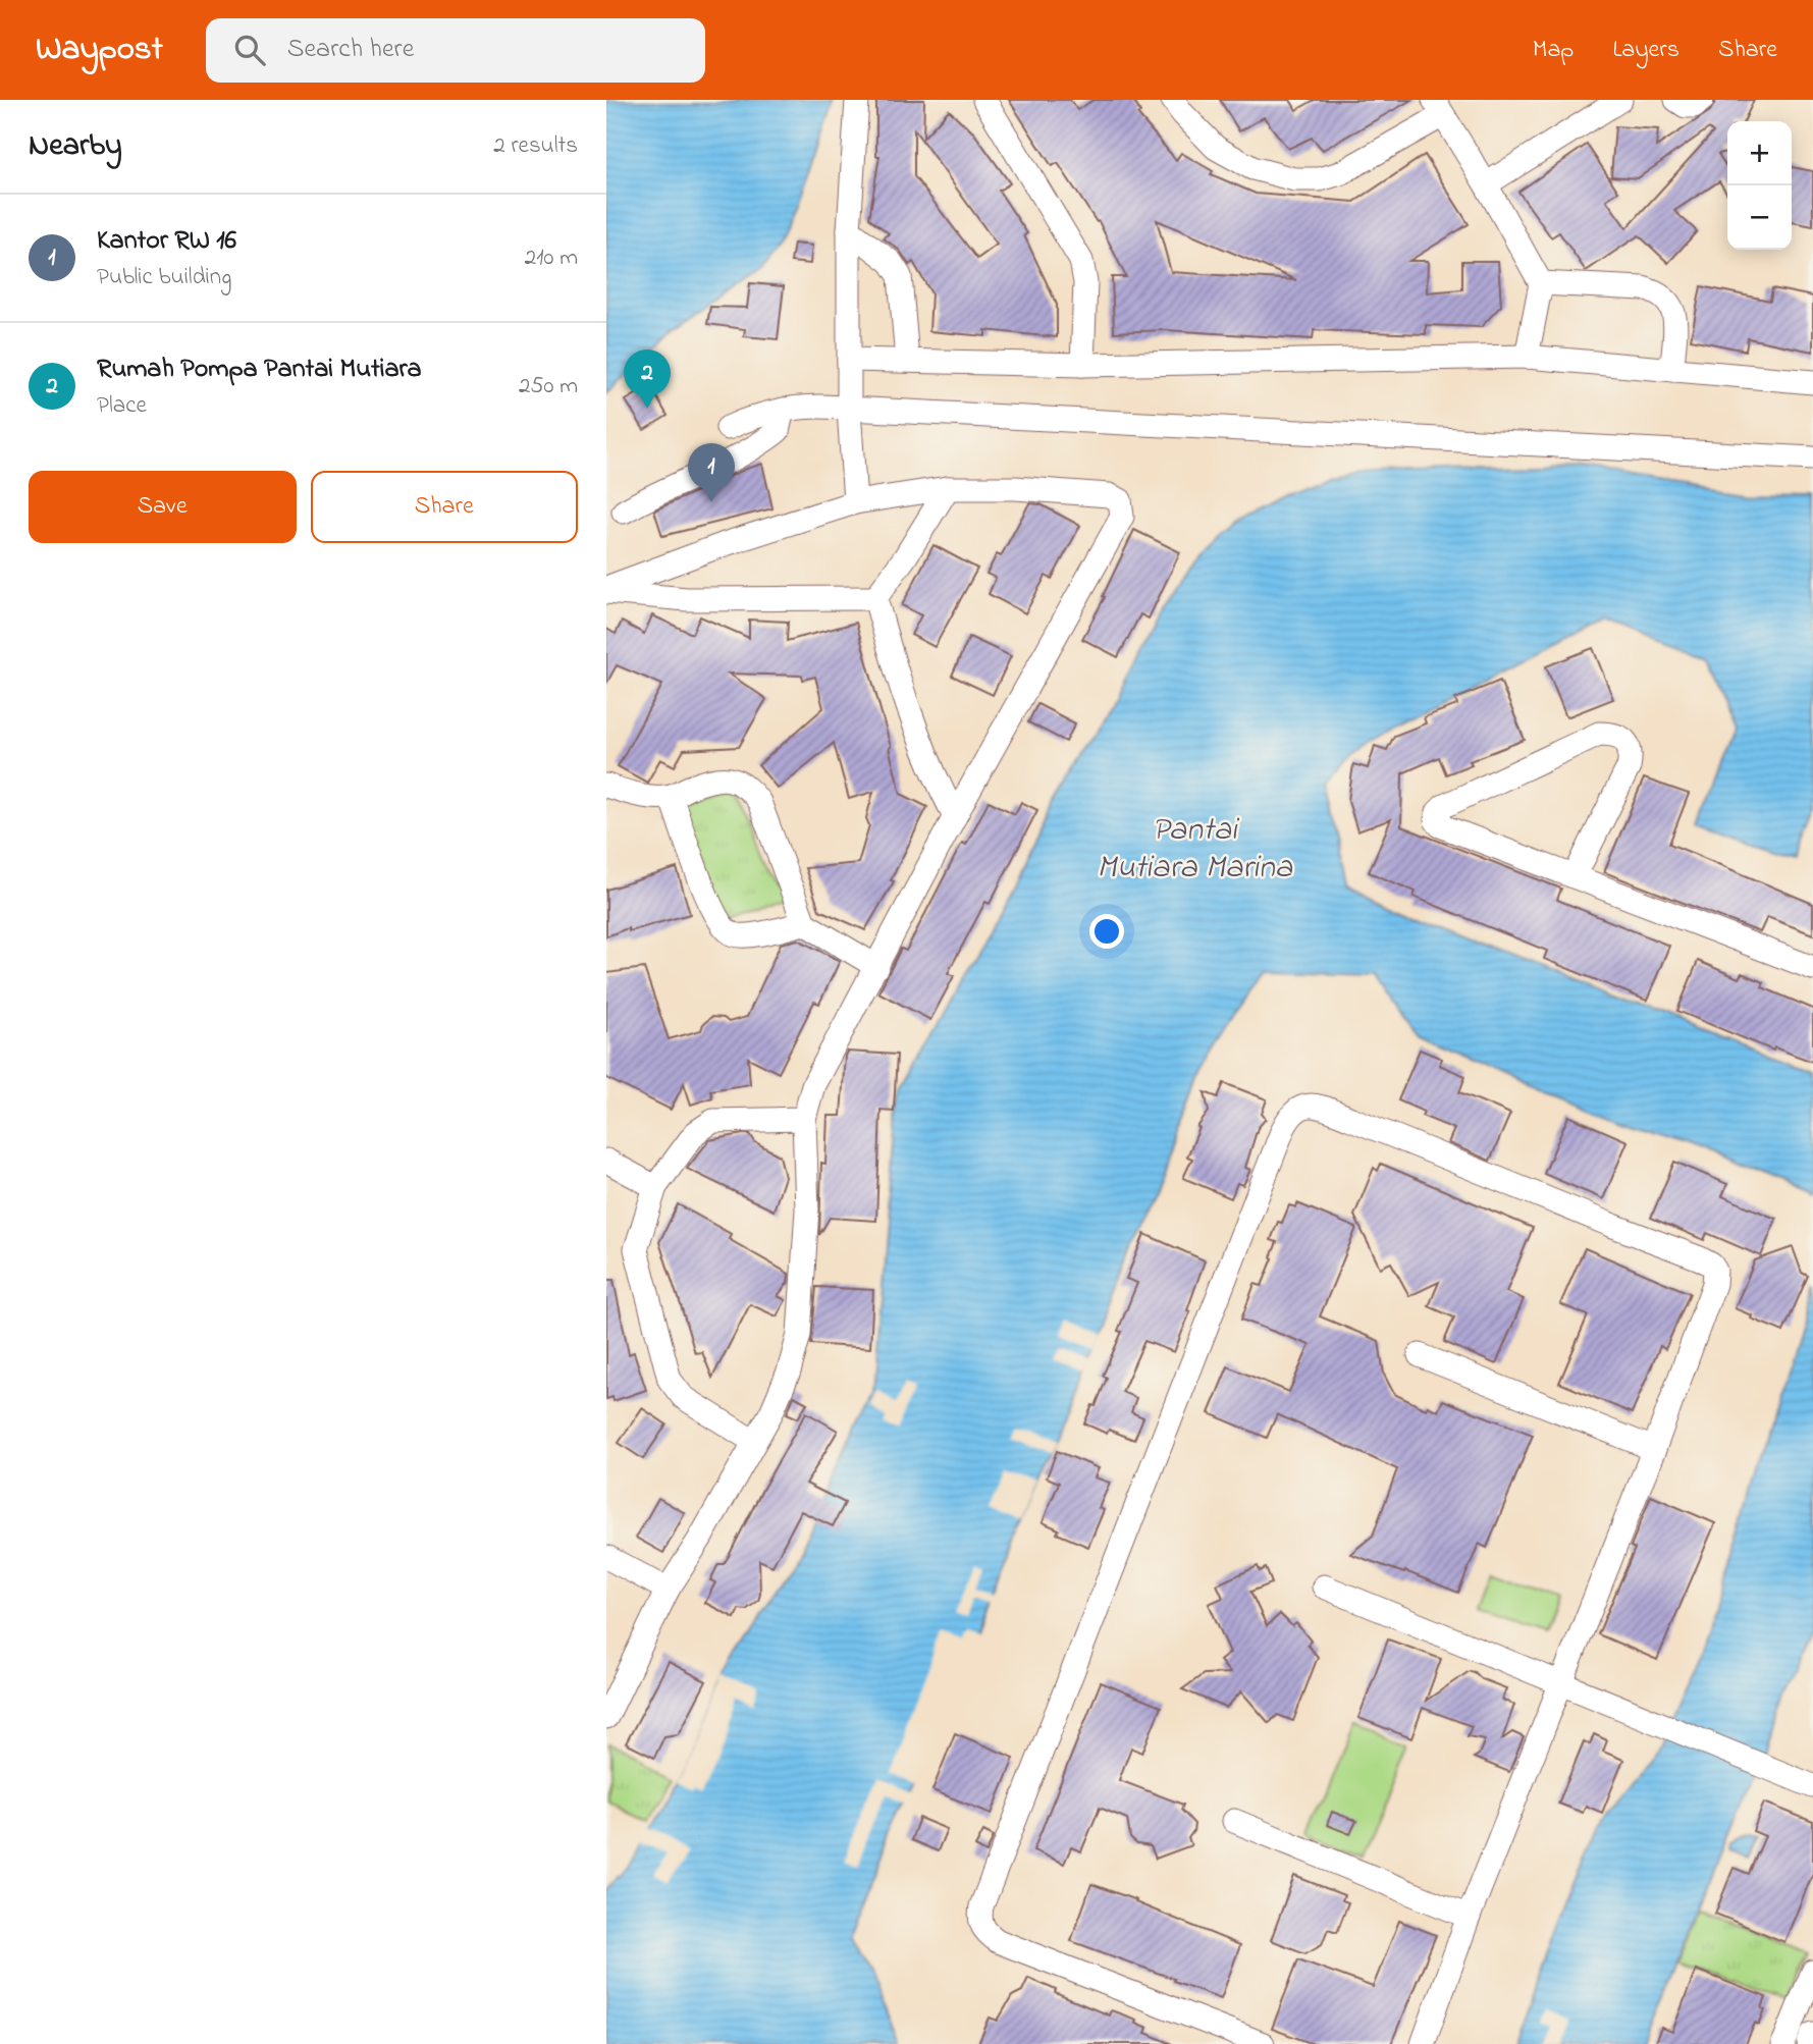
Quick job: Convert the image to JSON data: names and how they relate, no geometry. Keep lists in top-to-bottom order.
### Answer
{
  "water": ["Pantai Mutiara Marina"],
  "page": {
    "header": "Waypost",
    "search": "Search here",
    "nav": ["Map", "Layers", "Share"],
    "heading": ["Nearby", "2 results"],
    "map_buttons": ["+", "−"],
    "list": [
      {
        "mark": "1",
        "name": "Kantor RW 16",
        "note": "Public building",
        "value": "210 m"
      },
      {
        "mark": "2",
        "name": "Rumah Pompa Pantai Mutiara",
        "note": "Place",
        "value": "250 m"
      }
    ],
    "pins": ["2", "1"],
    "buttons": ["Save", "Share"]
  }
}
